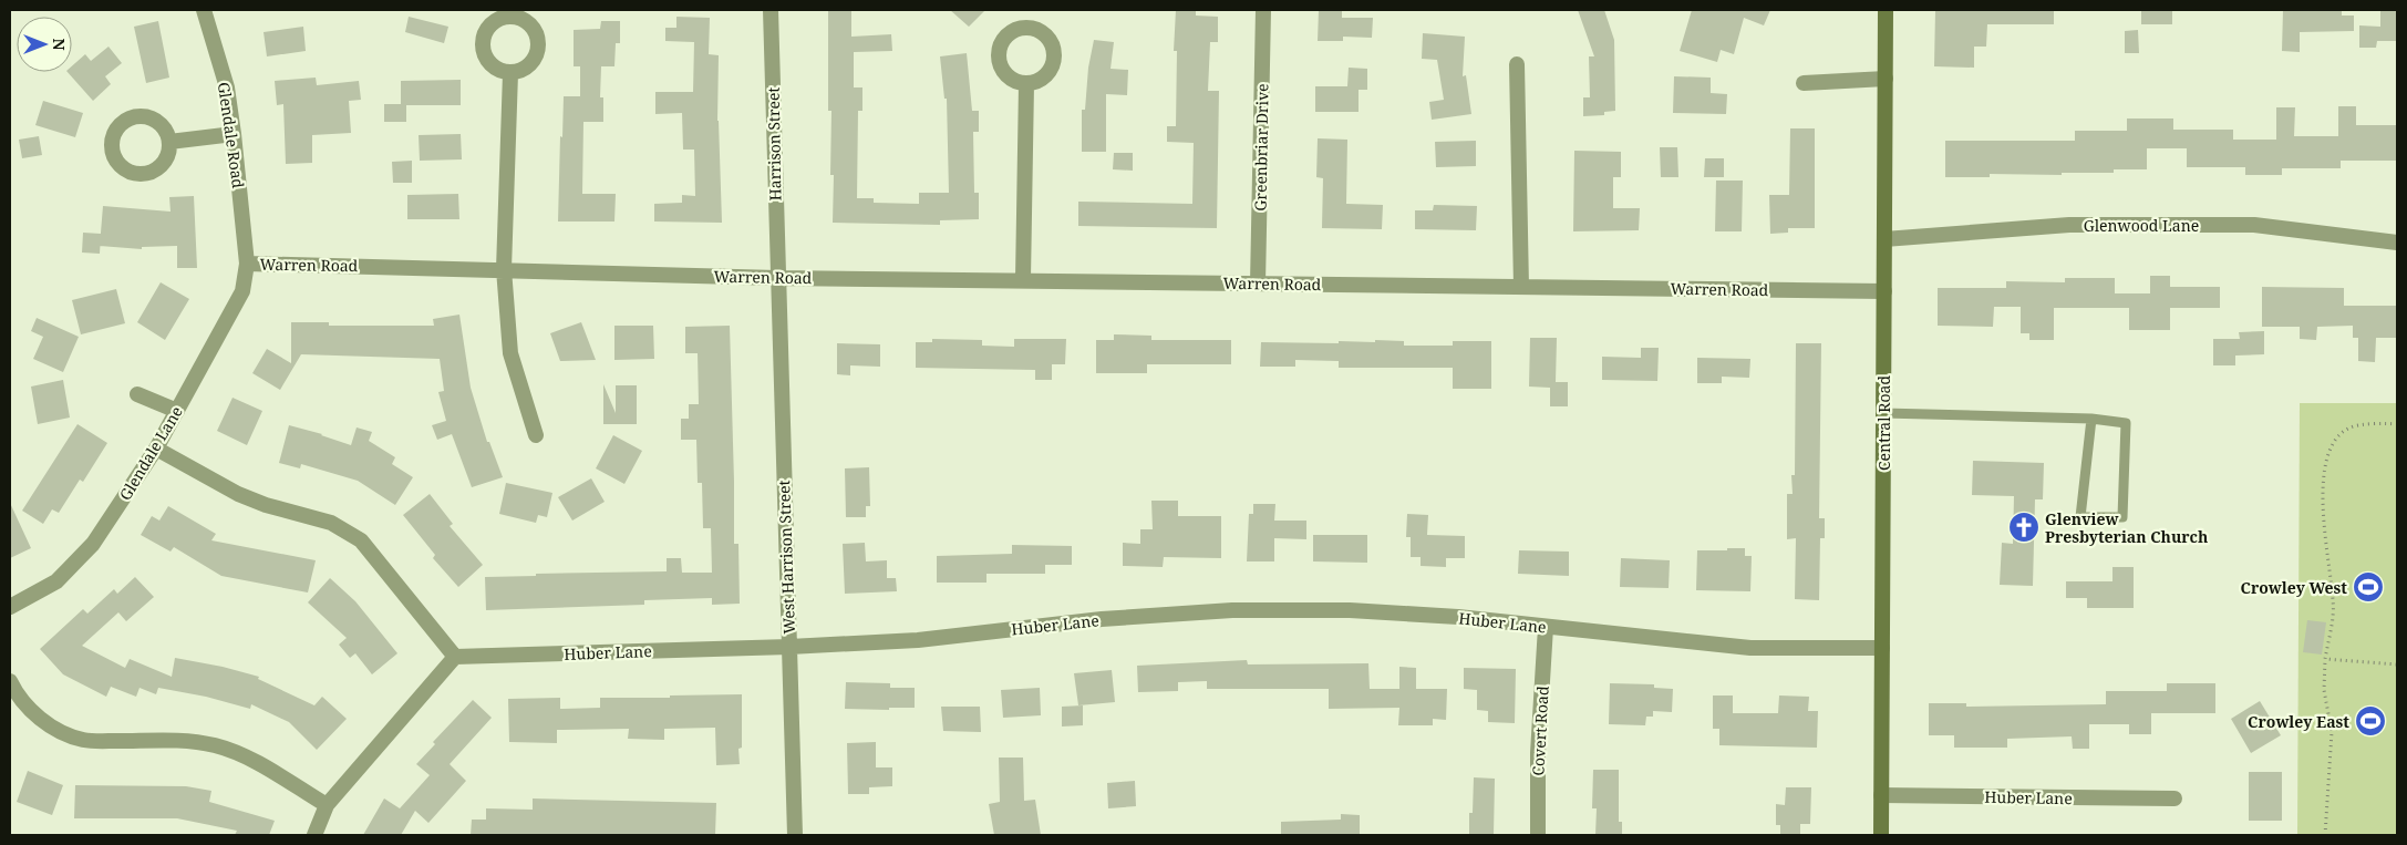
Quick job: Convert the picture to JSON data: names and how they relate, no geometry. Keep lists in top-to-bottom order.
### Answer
{
  "streets": {
    "main road": ["Central Road"],
    "street": [
      "Glendale Road",
      "Harrison Street",
      "Greenbriar Drive",
      "Glenwood Lane",
      "Warren Road",
      "Glendale Lane",
      "West Harrison Street",
      "Huber Lane",
      "Covert Road"
    ]
  },
  "crossings": [
    ["Glendale Road", "Warren Road"],
    ["Glendale Road", "Glendale Lane"],
    ["Harrison Street", "Warren Road"],
    ["Harrison Street", "West Harrison Street"],
    ["Greenbriar Drive", "Warren Road"],
    ["Glenwood Lane", "Central Road"],
    ["Warren Road", "Central Road"],
    ["Warren Road", "Glendale Lane"],
    ["Warren Road", "West Harrison Street"],
    ["Central Road", "Huber Lane"],
    ["West Harrison Street", "Huber Lane"],
    ["Huber Lane", "Covert Road"]
  ],
  "places": {
    "church": ["Glenview Presbyterian Church"],
    "sports": ["Crowley West", "Crowley East"]
  },
  "north": "right"
}
